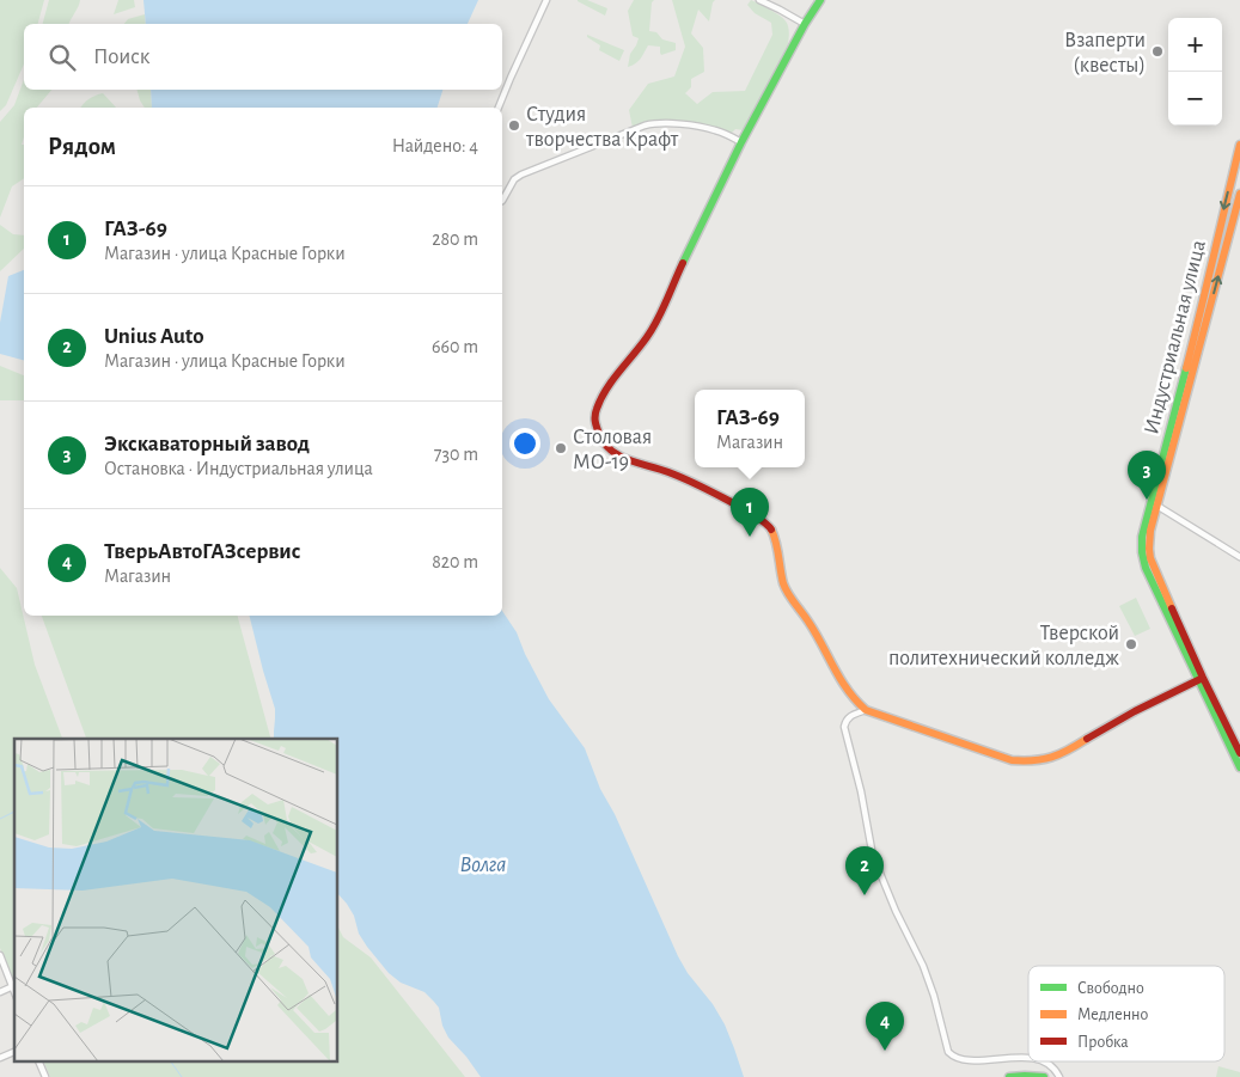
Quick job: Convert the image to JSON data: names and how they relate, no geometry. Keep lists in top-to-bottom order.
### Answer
{
  "streets": {
    "street": ["Индустриальная улица"]
  },
  "water": ["Волга"],
  "places": [
    "Взаперти (квесты)",
    "Студия творчества Крафт",
    "Столовая МО-19",
    "Тверской политехнический колледж"
  ],
  "legend": ["Свободно", "Медленно", "Пробка"],
  "page": {
    "map_buttons": ["+", "−"],
    "search": "Поиск",
    "heading": ["Рядом", "Найдено: 4"],
    "list": [
      {
        "mark": "1",
        "name": "ГАЗ-69",
        "note": "Магазин · улица Красные Горки",
        "value": "280 m"
      },
      {
        "mark": "2",
        "name": "Unius Auto",
        "note": "Магазин · улица Красные Горки",
        "value": "660 m"
      },
      {
        "mark": "3",
        "name": "Экскаваторный завод",
        "note": "Остановка · Индустриальная улица",
        "value": "730 m"
      },
      {
        "mark": "4",
        "name": "ТверьАвтоГАЗсервис",
        "note": "Магазин",
        "value": "820 m"
      }
    ],
    "popup": ["ГАЗ-69", "Магазин"],
    "pins": [
      "3",
      "1",
      "2",
      "4"
    ]
  }
}
